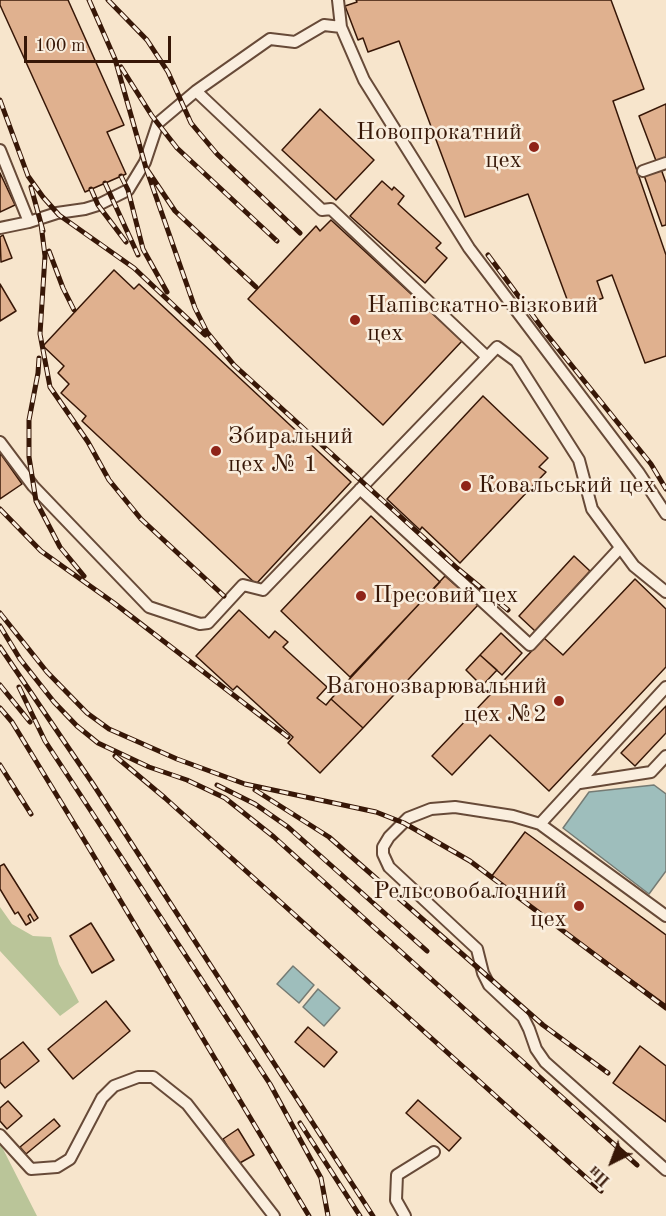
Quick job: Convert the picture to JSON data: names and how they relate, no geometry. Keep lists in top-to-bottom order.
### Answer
{
  "places": [
    "Новопрокатний цех",
    "Напівскатно-візковий цех",
    "Збиральний цех № 1",
    "Ковальський цех",
    "Пресовий цех",
    "Вагонозварювальний цех №2",
    "Рельсовобалочний цех"
  ],
  "scale_bar": "100 m",
  "north": "bottom left"
}
